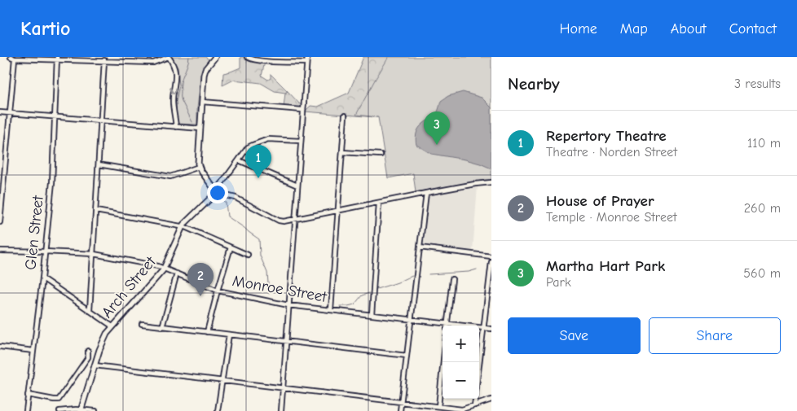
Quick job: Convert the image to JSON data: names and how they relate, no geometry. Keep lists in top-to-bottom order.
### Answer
{
  "streets": {
    "main road": ["Arch Street"],
    "street": ["Glen Street", "Monroe Street"]
  },
  "crossings": [
    ["Glen Street", "Monroe Street"],
    ["Arch Street", "Monroe Street"]
  ],
  "page": {
    "header": "Kartio",
    "nav": [
      "Home",
      "Map",
      "About",
      "Contact"
    ],
    "heading": ["Nearby", "3 results"],
    "list": [
      {
        "mark": "1",
        "name": "Repertory Theatre",
        "note": "Theatre · Norden Street",
        "value": "110 m"
      },
      {
        "mark": "2",
        "name": "House of Prayer",
        "note": "Temple · Monroe Street",
        "value": "260 m"
      },
      {
        "mark": "3",
        "name": "Martha Hart Park",
        "note": "Park",
        "value": "560 m"
      }
    ],
    "pins": ["3", "1", "2"],
    "buttons": ["Save", "Share"],
    "map_buttons": ["+", "−"]
  }
}
